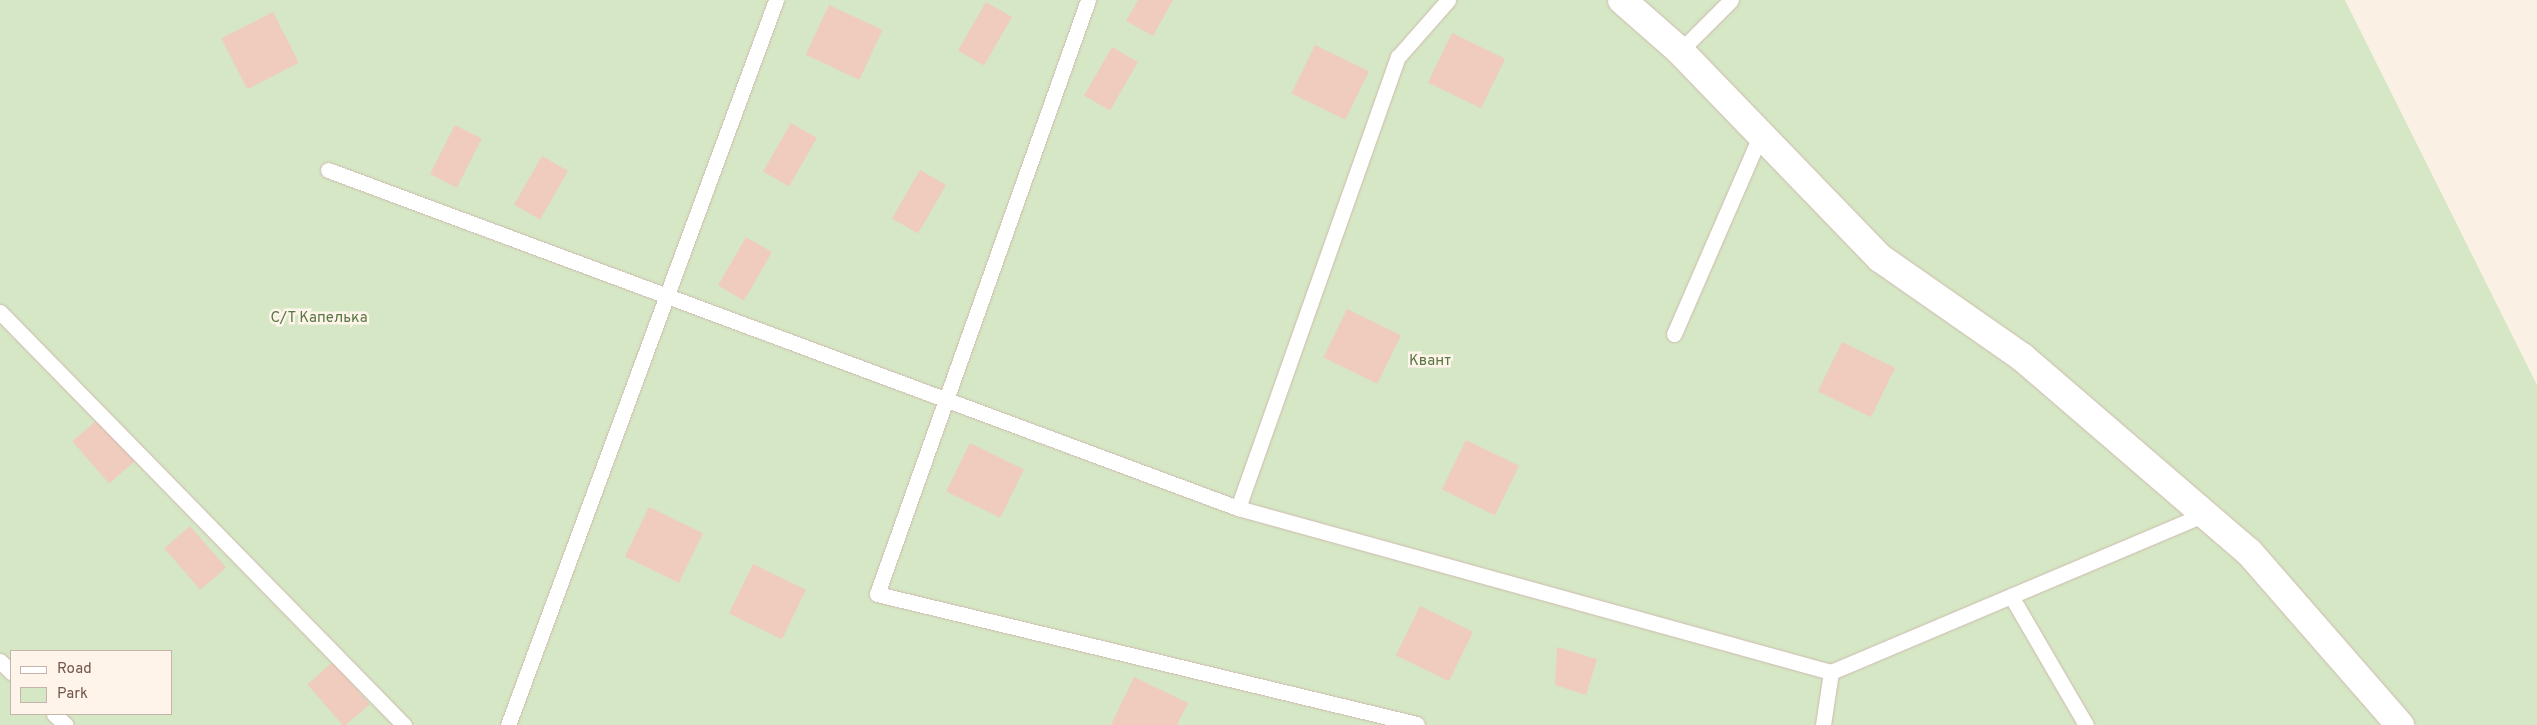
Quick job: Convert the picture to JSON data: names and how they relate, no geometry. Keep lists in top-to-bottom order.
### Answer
{
  "parks": ["С/Т Капелька", "Квант"],
  "legend": ["Road", "Park"]
}
